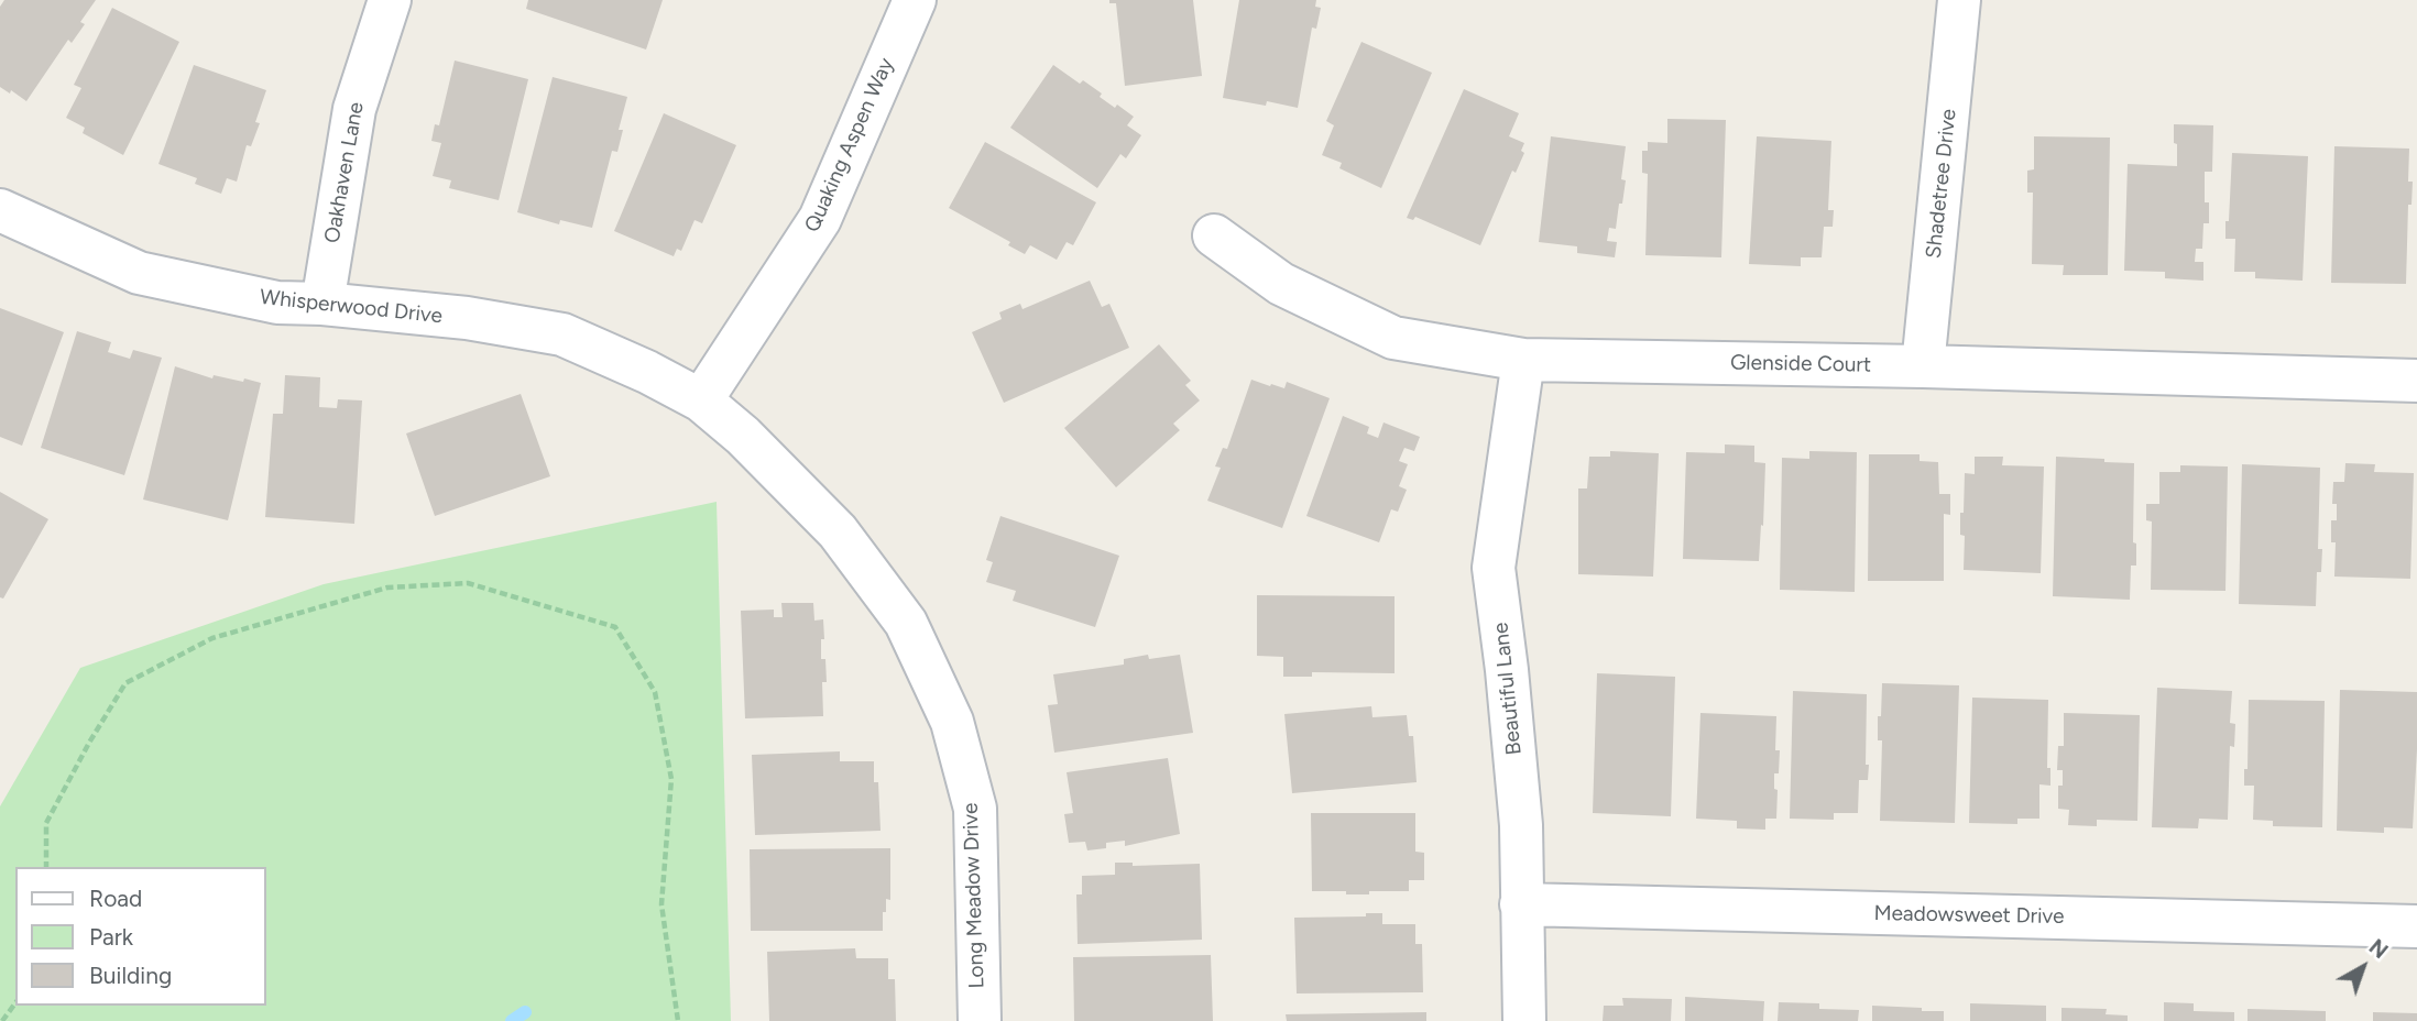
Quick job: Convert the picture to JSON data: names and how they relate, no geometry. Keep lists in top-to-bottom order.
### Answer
{
  "streets": {
    "street": [
      "Quaking Aspen Way",
      "Oakhaven Lane",
      "Shadetree Drive",
      "Whisperwood Drive",
      "Glenside Court",
      "Beautiful Lane",
      "Long Meadow Drive",
      "Meadowsweet Drive"
    ]
  },
  "crossings": [
    ["Quaking Aspen Way", "Whisperwood Drive"],
    ["Quaking Aspen Way", "Long Meadow Drive"],
    ["Oakhaven Lane", "Whisperwood Drive"],
    ["Shadetree Drive", "Glenside Court"],
    ["Whisperwood Drive", "Long Meadow Drive"],
    ["Glenside Court", "Beautiful Lane"],
    ["Beautiful Lane", "Meadowsweet Drive"]
  ],
  "legend": ["Road", "Park", "Building"],
  "north": "top right"
}
